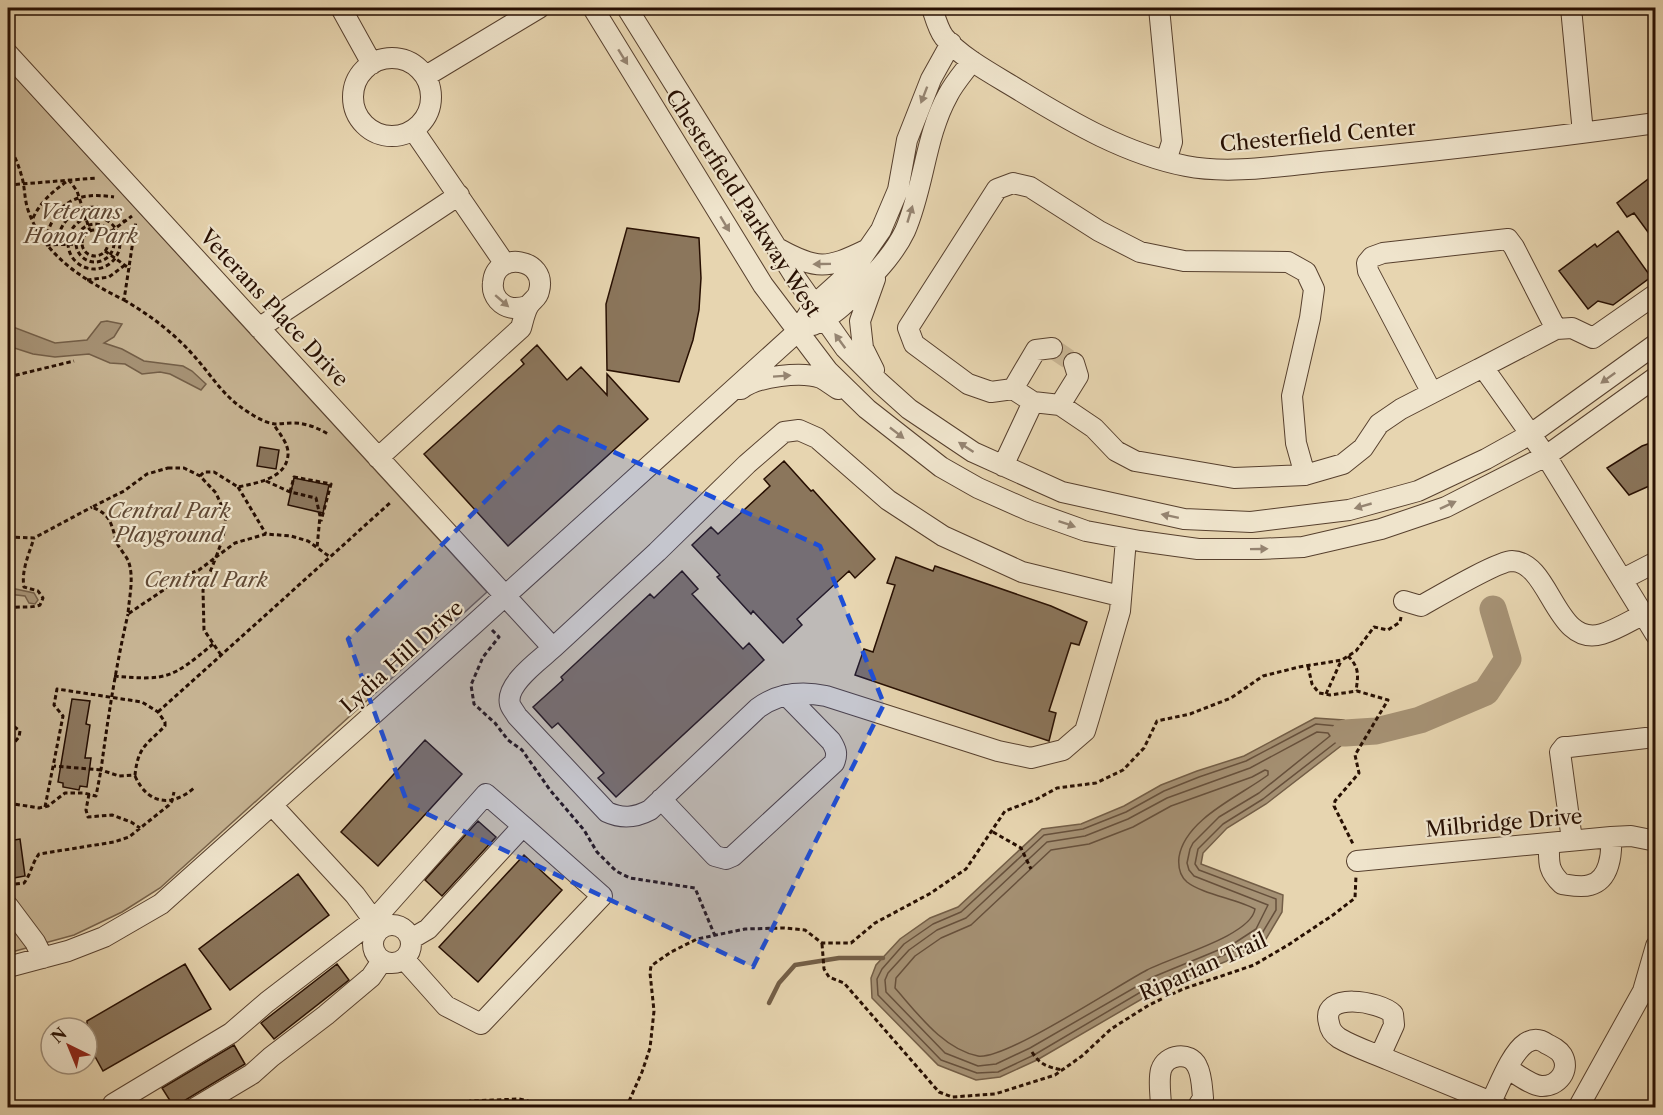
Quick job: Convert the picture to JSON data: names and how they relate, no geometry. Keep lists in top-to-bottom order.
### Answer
{
  "streets": {
    "street": [
      "Chesterfield Center",
      "Chesterfield Parkway West",
      "Veterans Place Drive",
      "Lydia Hill Drive",
      "Milbridge Drive"
    ],
    "path": ["Riparian Trail"]
  },
  "crossings": [
    ["Chesterfield Parkway West", "Lydia Hill Drive"],
    ["Veterans Place Drive", "Lydia Hill Drive"],
    ["Milbridge Drive", "Riparian Trail"]
  ],
  "parks": ["Veterans Honor Park", "Central Park Playground", "Central Park"],
  "north": "top left"
}
